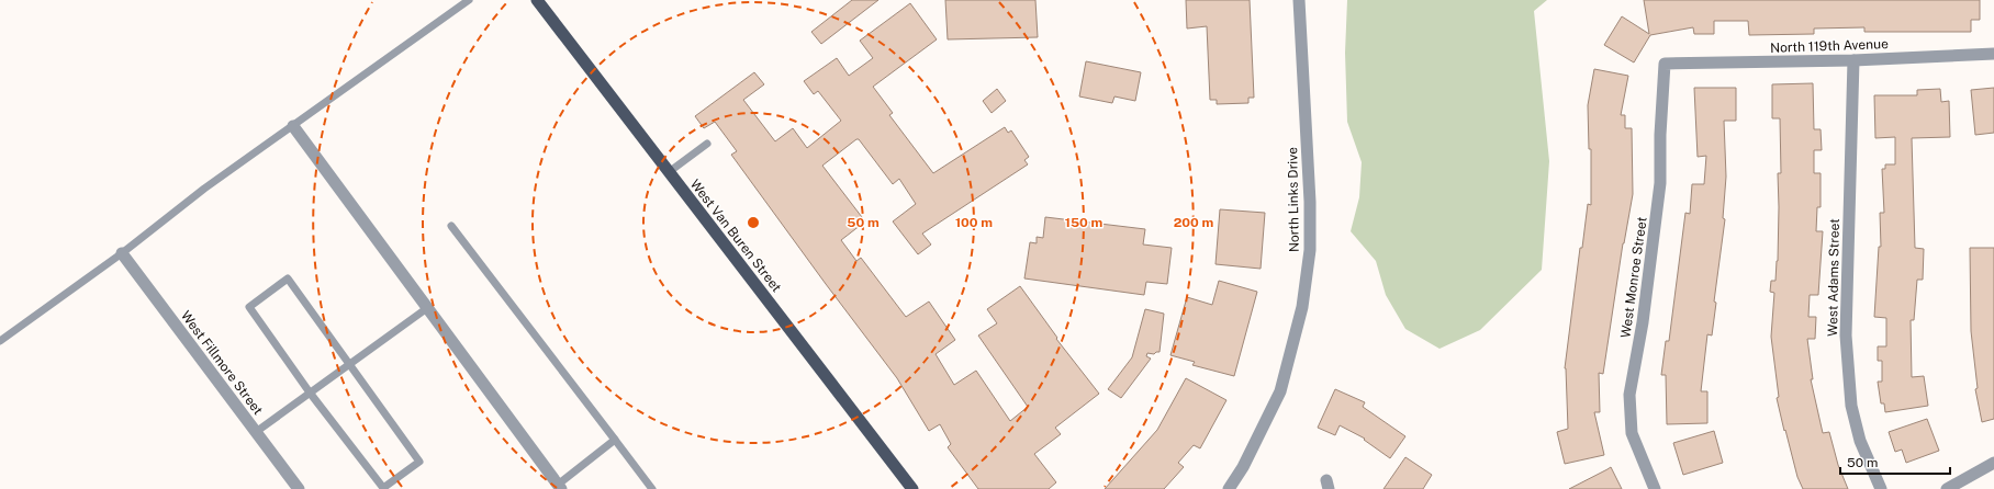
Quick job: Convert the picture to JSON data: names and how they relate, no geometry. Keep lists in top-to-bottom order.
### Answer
{
  "streets": {
    "main road": ["West Van Buren Street"],
    "street": [
      "North 119th Avenue",
      "North Links Drive",
      "West Monroe Street",
      "West Adams Street",
      "West Fillmore Street"
    ]
  },
  "crossings": [
    ["North 119th Avenue", "West Monroe Street"],
    ["North 119th Avenue", "West Adams Street"]
  ],
  "scale_bar": "50 m",
  "rings": [
    "50 m",
    "100 m",
    "150 m",
    "200 m"
  ]
}
